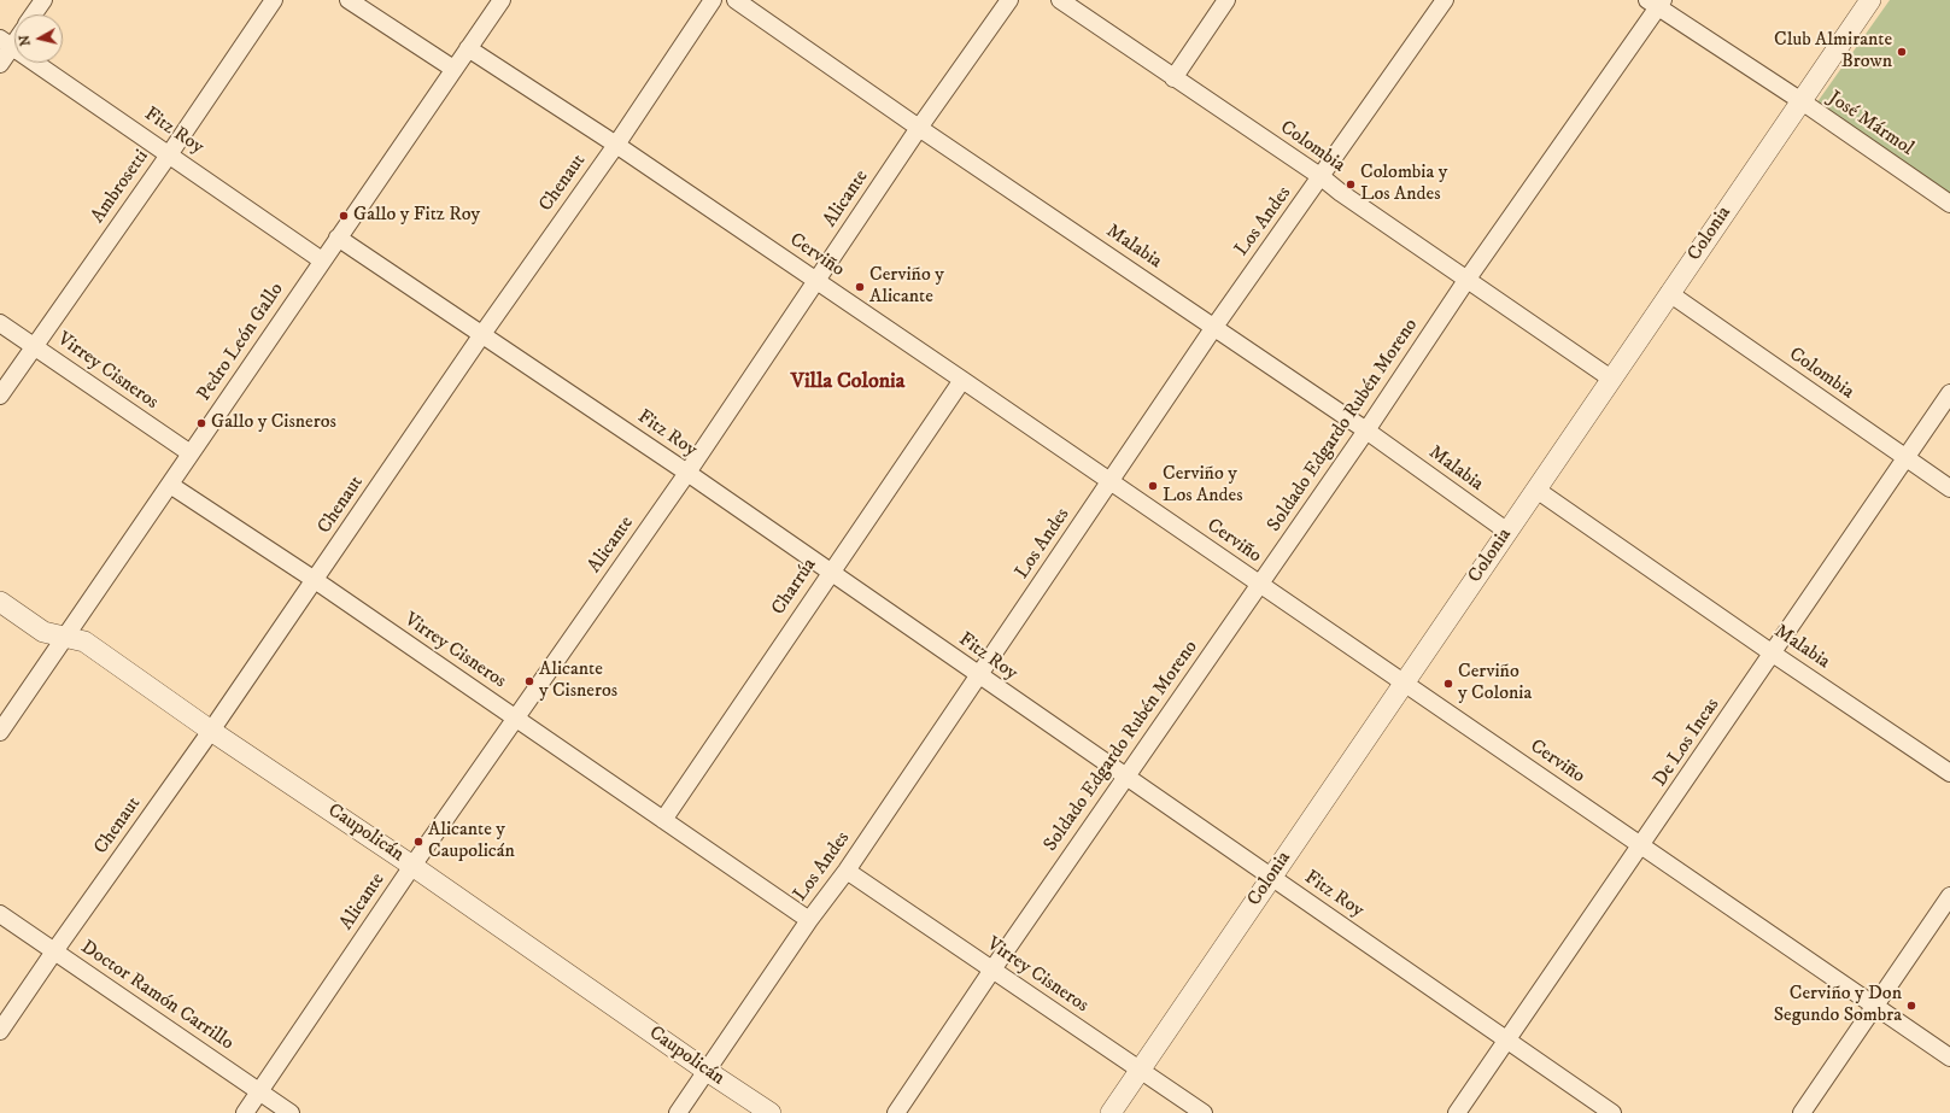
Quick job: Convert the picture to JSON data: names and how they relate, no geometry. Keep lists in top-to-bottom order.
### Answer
{
  "streets": {
    "street": [
      "José Mármol",
      "Fitz Roy",
      "Colombia",
      "Chenaut",
      "Ambrosetti",
      "Alicante",
      "Los Andes",
      "Colonia",
      "Malabia",
      "Cerviño",
      "Pedro León Gallo",
      "Virrey Cisneros",
      "Soldado Edgardo Rubén Moreno",
      "Charrúa",
      "De Los Incas",
      "Caupolicán",
      "Doctor Ramón Carrillo"
    ]
  },
  "crossings": [
    ["José Mármol", "Colonia"],
    ["José Mármol", "Soldado Edgardo Rubén Moreno"],
    ["Fitz Roy", "Chenaut"],
    ["Fitz Roy", "Ambrosetti"],
    ["Fitz Roy", "Alicante"],
    ["Fitz Roy", "Los Andes"],
    ["Fitz Roy", "Colonia"],
    ["Fitz Roy", "Pedro León Gallo"],
    ["Fitz Roy", "Soldado Edgardo Rubén Moreno"],
    ["Fitz Roy", "Charrúa"],
    ["Fitz Roy", "De Los Incas"],
    ["Colombia", "Los Andes"],
    ["Colombia", "Colonia"],
    ["Colombia", "Soldado Edgardo Rubén Moreno"],
    ["Colombia", "De Los Incas"],
    ["Chenaut", "Cerviño"],
    ["Chenaut", "Virrey Cisneros"],
    ["Chenaut", "Caupolicán"],
    ["Chenaut", "Doctor Ramón Carrillo"],
    ["Ambrosetti", "Virrey Cisneros"],
    ["Alicante", "Malabia"],
    ["Alicante", "Cerviño"],
    ["Alicante", "Virrey Cisneros"],
    ["Alicante", "Caupolicán"],
    ["Alicante", "Doctor Ramón Carrillo"],
    ["Los Andes", "Malabia"],
    ["Los Andes", "Cerviño"],
    ["Los Andes", "Virrey Cisneros"],
    ["Los Andes", "Caupolicán"],
    ["Colonia", "Malabia"],
    ["Colonia", "Cerviño"],
    ["Colonia", "Virrey Cisneros"],
    ["Malabia", "Soldado Edgardo Rubén Moreno"],
    ["Malabia", "De Los Incas"],
    ["Cerviño", "Pedro León Gallo"],
    ["Cerviño", "Soldado Edgardo Rubén Moreno"],
    ["Cerviño", "Charrúa"],
    ["Cerviño", "De Los Incas"],
    ["Pedro León Gallo", "Virrey Cisneros"],
    ["Pedro León Gallo", "Caupolicán"],
    ["Virrey Cisneros", "Soldado Edgardo Rubén Moreno"],
    ["Virrey Cisneros", "Charrúa"]
  ],
  "districts": ["Villa Colonia"],
  "places": [
    "Club Almirante Brown",
    "Colombia y Los Andes",
    "Gallo y Fitz Roy",
    "Cerviño y Alicante",
    "Gallo y Cisneros",
    "Cerviño y Los Andes",
    "Alicante y Cisneros",
    "Cerviño y Colonia",
    "Alicante y Caupolicán",
    "Cerviño y Don Segundo Sombra"
  ],
  "north": "left"
}
